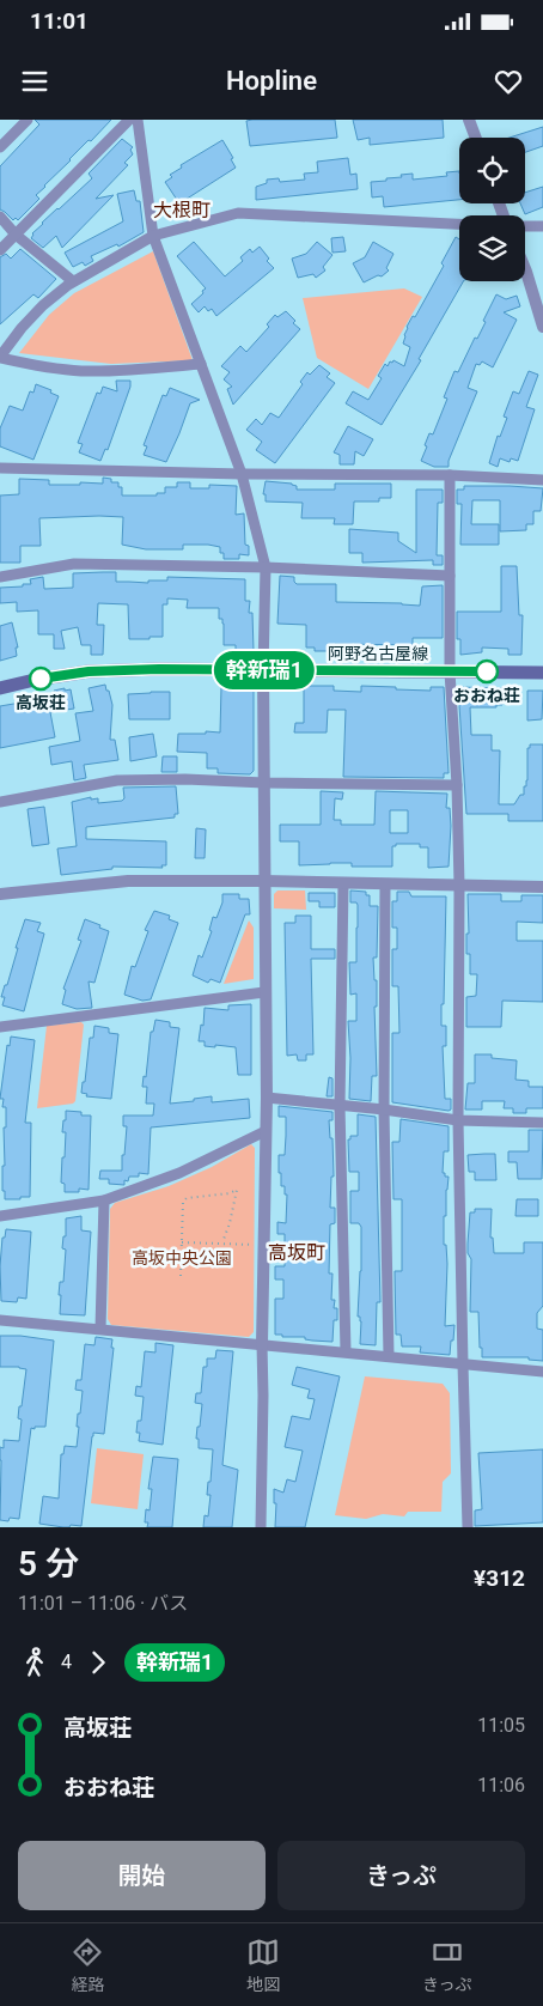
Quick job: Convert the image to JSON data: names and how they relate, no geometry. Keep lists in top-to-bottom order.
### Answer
{
  "streets": {
    "main road": ["阿野名古屋線"]
  },
  "districts": ["大根町", "高坂町"],
  "parks": ["高坂中央公園"],
  "places": ["おおね荘", "高坂荘"],
  "lines": ["bus line 幹新瑞1"],
  "page": {
    "status": "11:01",
    "header": "Hopline",
    "on_map": "幹新瑞1",
    "heading": ["5 分", "11:01 – 11:06 · バス", "¥312"],
    "legs": ["4", "幹新瑞1"],
    "list": [
      {
        "name": "高坂荘",
        "value": "11:05"
      },
      {
        "name": "おおね荘",
        "value": "11:06"
      }
    ],
    "buttons": ["開始", "きっぷ"],
    "tabs": ["経路", "地図", "きっぷ"]
  }
}
